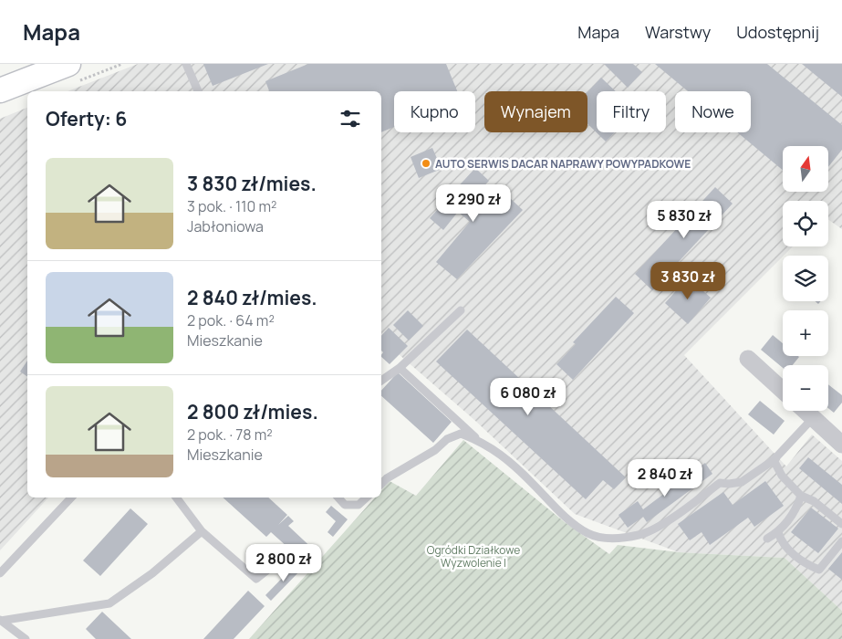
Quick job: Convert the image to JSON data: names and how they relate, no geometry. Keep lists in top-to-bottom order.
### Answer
{
  "parks": ["Ogródki Działkowe Wyzwolenie I"],
  "places": ["AUTO SERWIS DACAR NAPRAWY POWYPADKOWE"],
  "north": "top",
  "page": {
    "header": "Mapa",
    "nav": ["Mapa", "Warstwy", "Udostępnij"],
    "chip": [
      "Kupno",
      "Wynajem",
      "Filtry",
      "Nowe"
    ],
    "heading": "Oferty: 6",
    "map_buttons": ["+", "−"],
    "list": [
      {
        "name": "3 830 zł/mies.",
        "note": "3 pok. · 110 m² · Jabłoniowa"
      },
      {
        "name": "2 840 zł/mies.",
        "note": "2 pok. · 64 m² · Mieszkanie"
      },
      {
        "name": "2 800 zł/mies.",
        "note": "2 pok. · 78 m² · Mieszkanie"
      }
    ],
    "price": [
      "2 290 zł",
      "5 830 zł",
      "3 830 zł",
      "6 080 zł",
      "2 840 zł",
      "2 800 zł"
    ]
  }
}
